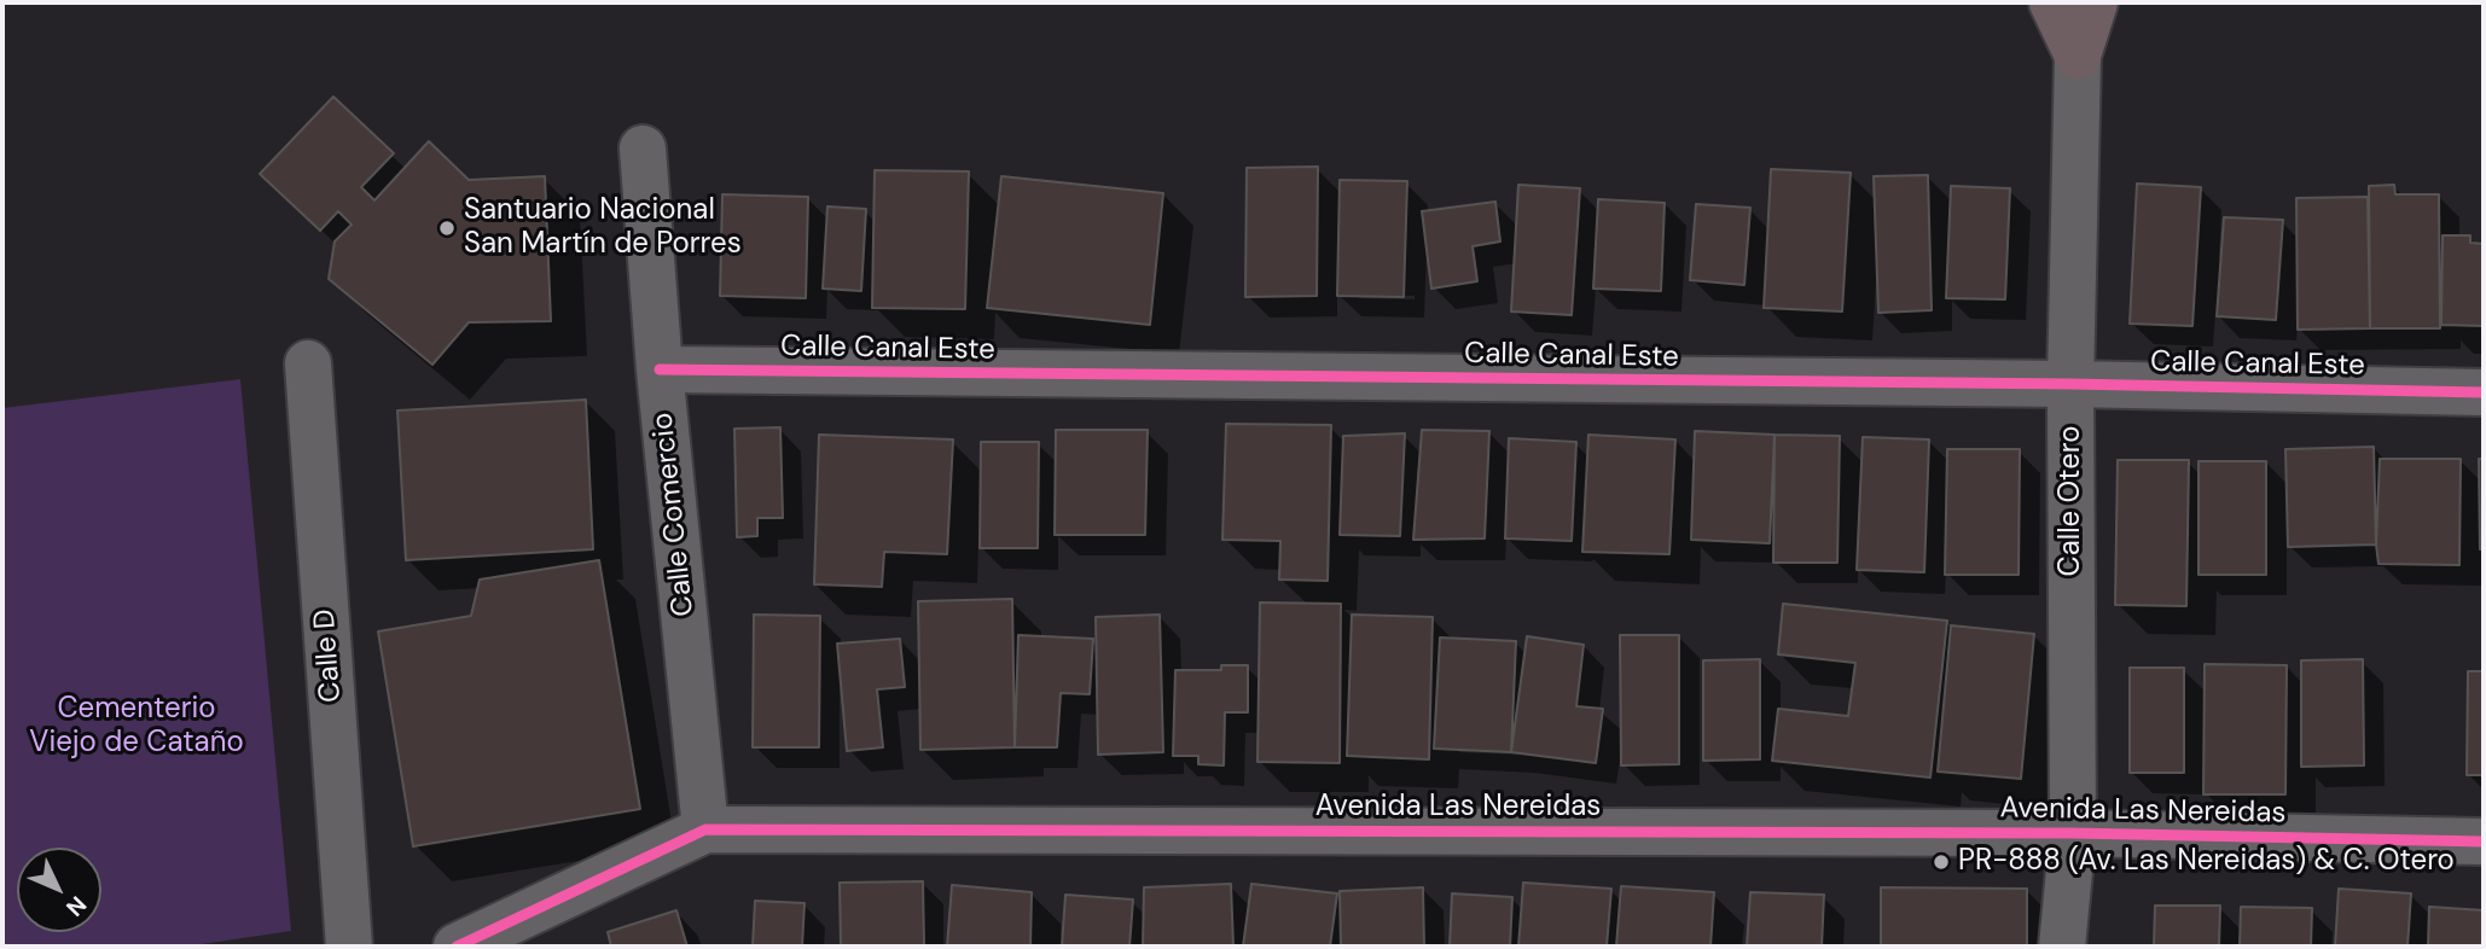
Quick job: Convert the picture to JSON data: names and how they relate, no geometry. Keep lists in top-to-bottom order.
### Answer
{
  "streets": {
    "street": [
      "Calle Canal Este",
      "Calle Otero",
      "Calle Comercio",
      "Calle D",
      "Avenida Las Nereidas"
    ]
  },
  "crossings": [
    ["Calle Canal Este", "Calle Otero"],
    ["Calle Canal Este", "Calle Comercio"],
    ["Calle Otero", "Avenida Las Nereidas"],
    ["Calle Comercio", "Avenida Las Nereidas"]
  ],
  "parks": ["Cementerio Viejo de Cataño"],
  "places": ["Santuario Nacional San Martín de Porres", "PR-888 (Av. Las Nereidas) & C. Otero"],
  "north": "bottom right"
}
